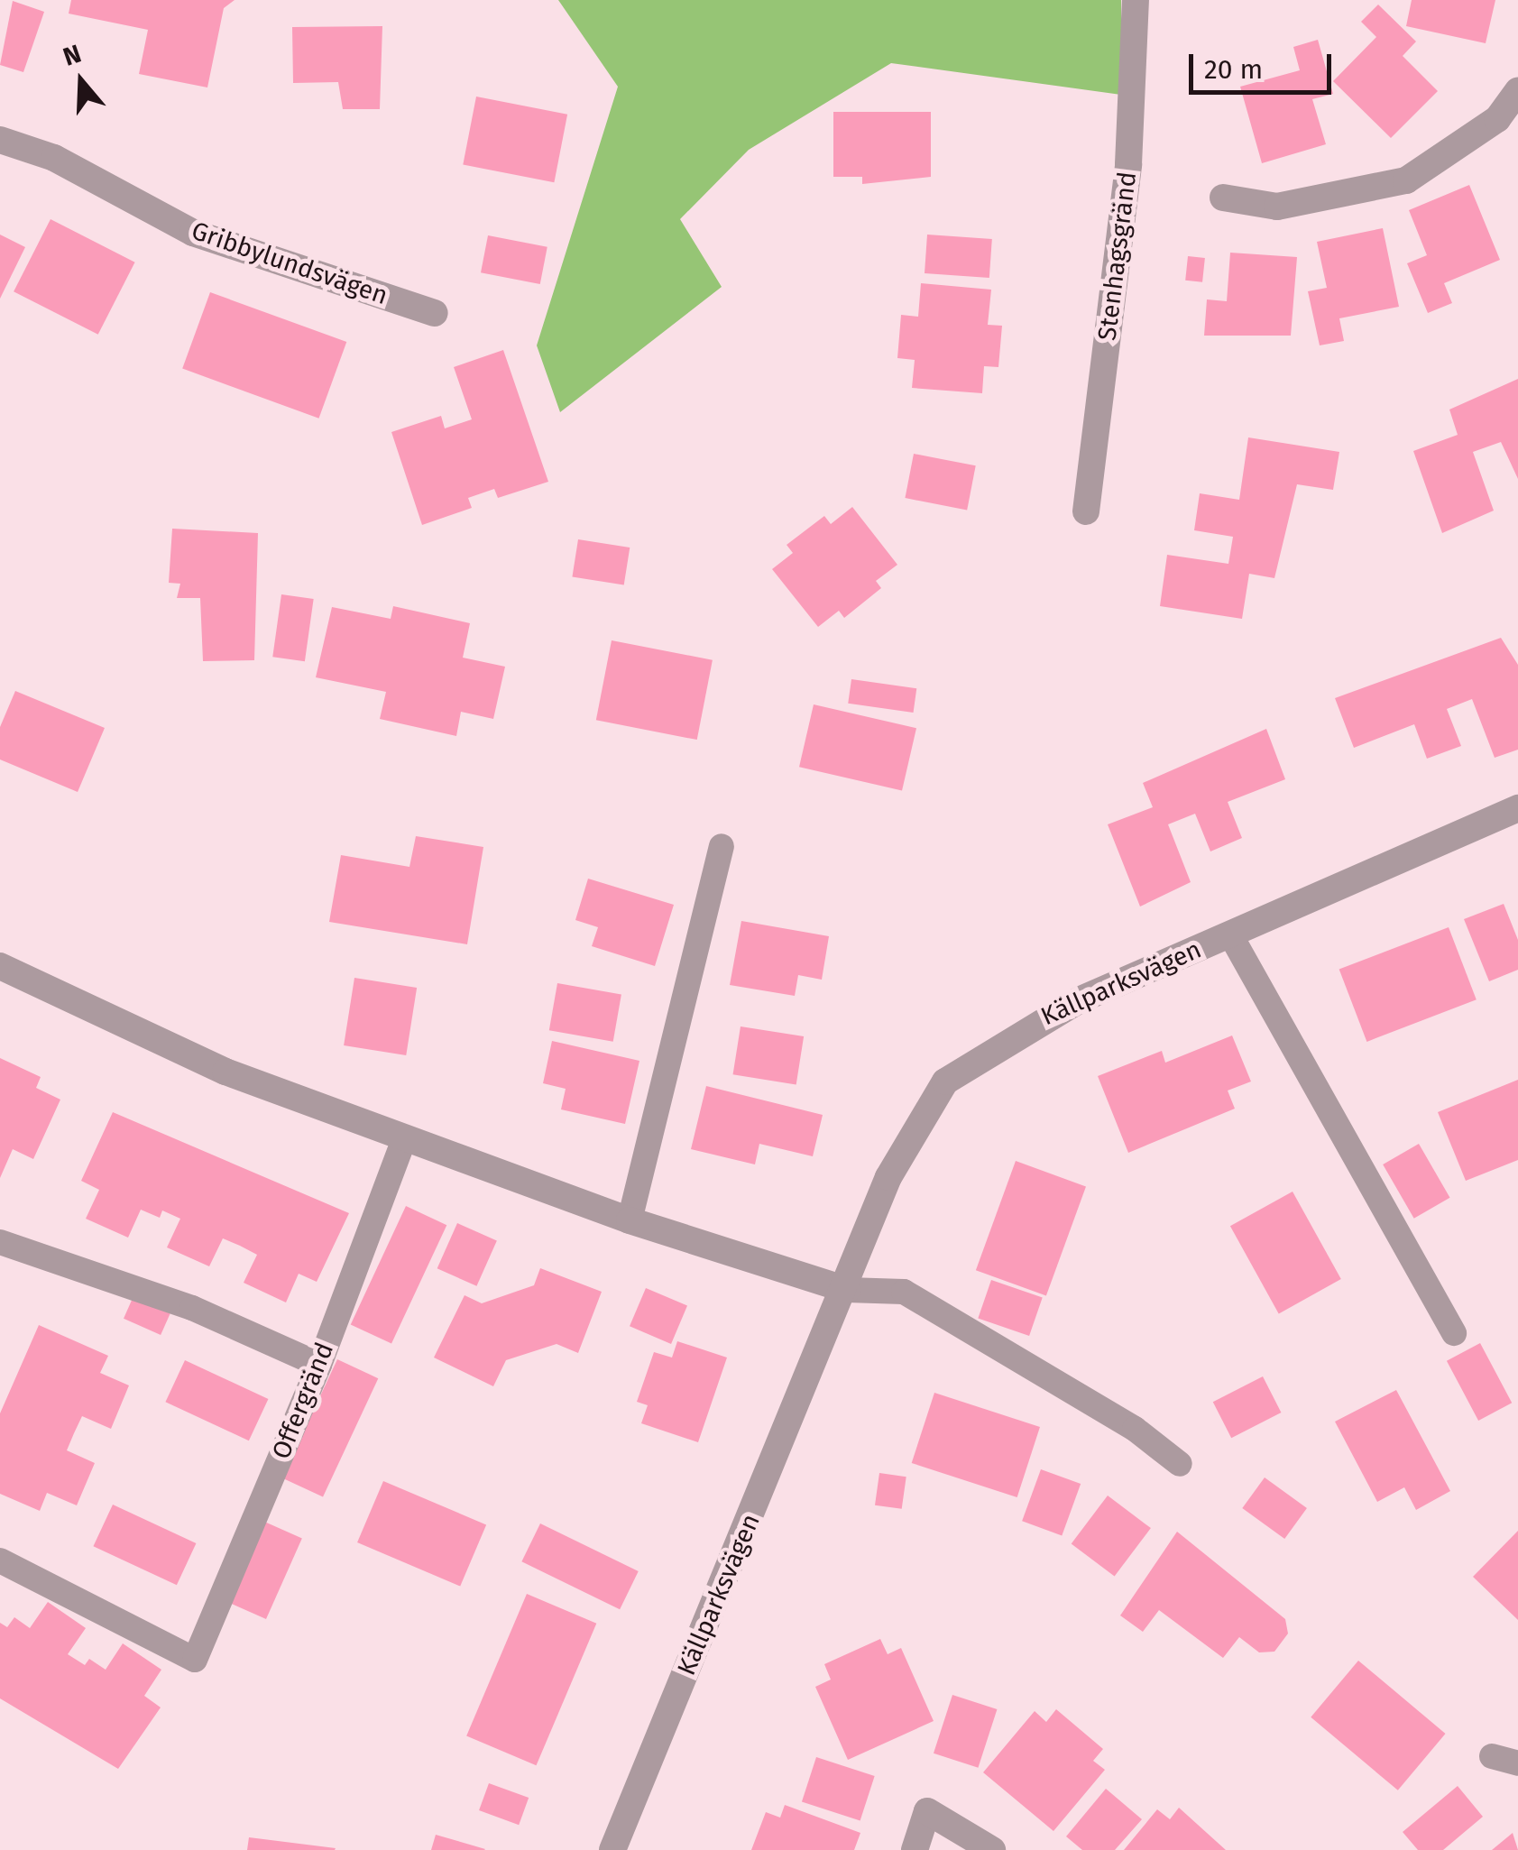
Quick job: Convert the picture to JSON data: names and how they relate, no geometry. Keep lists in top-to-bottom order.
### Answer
{
  "streets": {
    "street": ["Stenhagsgränd", "Gribbylundsvägen", "Källparksvägen"],
    "lane": ["Offergränd"]
  },
  "scale_bar": "20 m",
  "north": "top"
}
